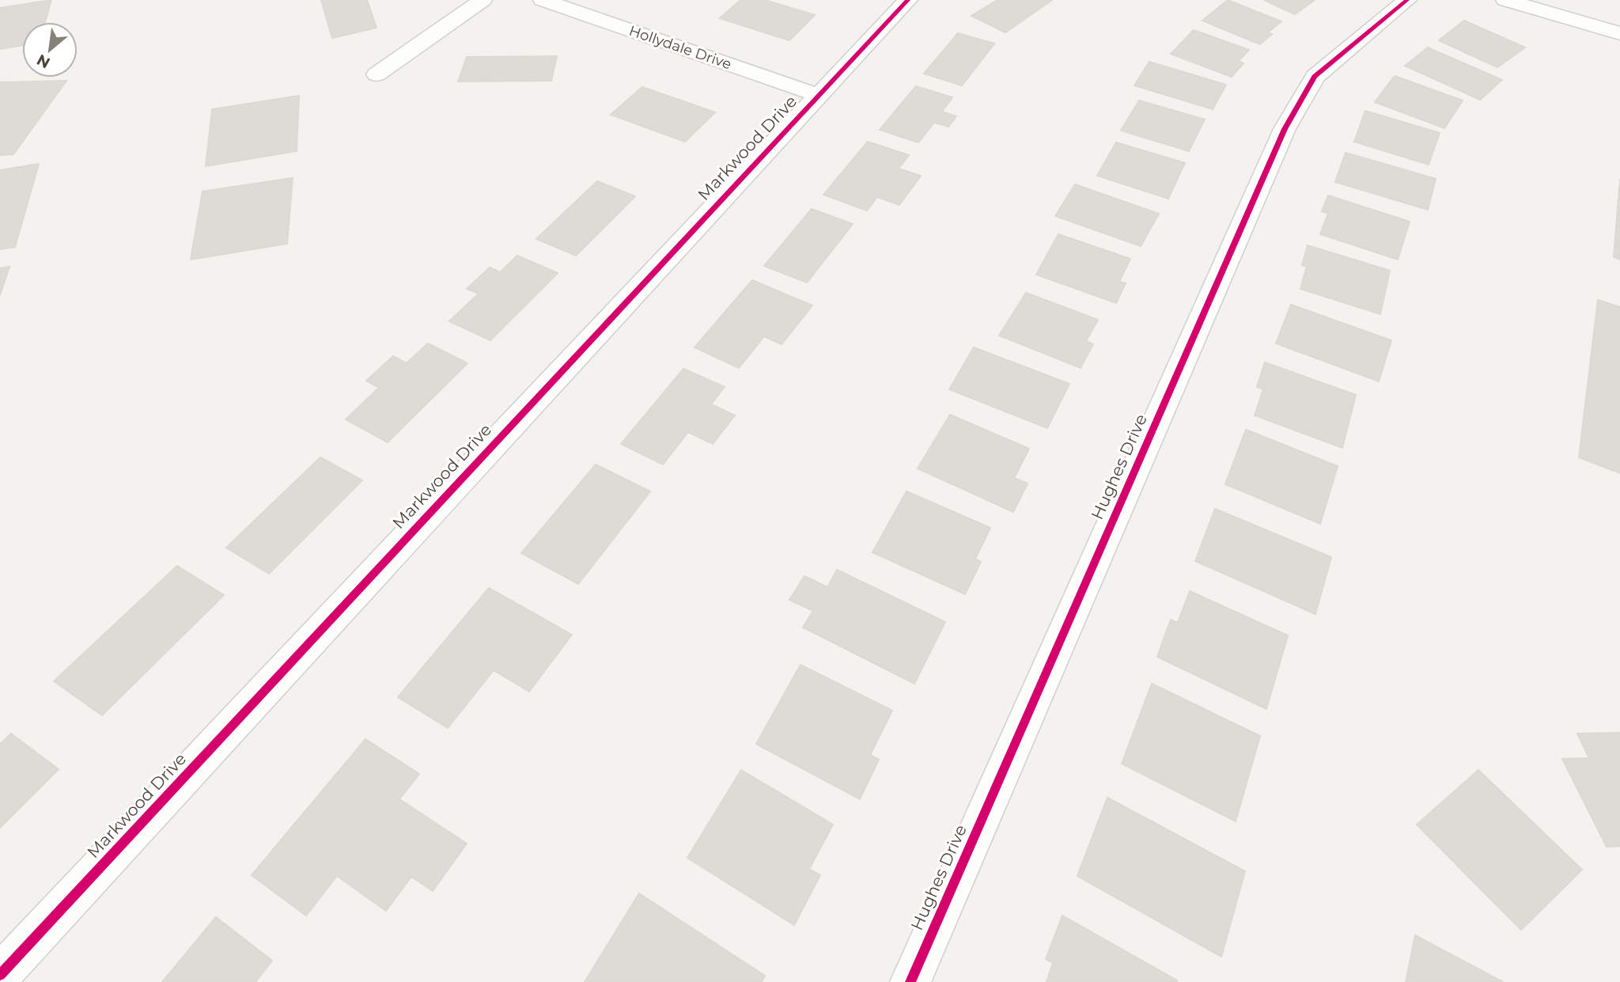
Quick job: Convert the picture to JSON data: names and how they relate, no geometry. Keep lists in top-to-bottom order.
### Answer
{
  "streets": {
    "street": ["Hollydale Drive", "Markwood Drive", "Hughes Drive"]
  },
  "crossings": [
    ["Hollydale Drive", "Markwood Drive"]
  ],
  "north": "bottom left"
}
